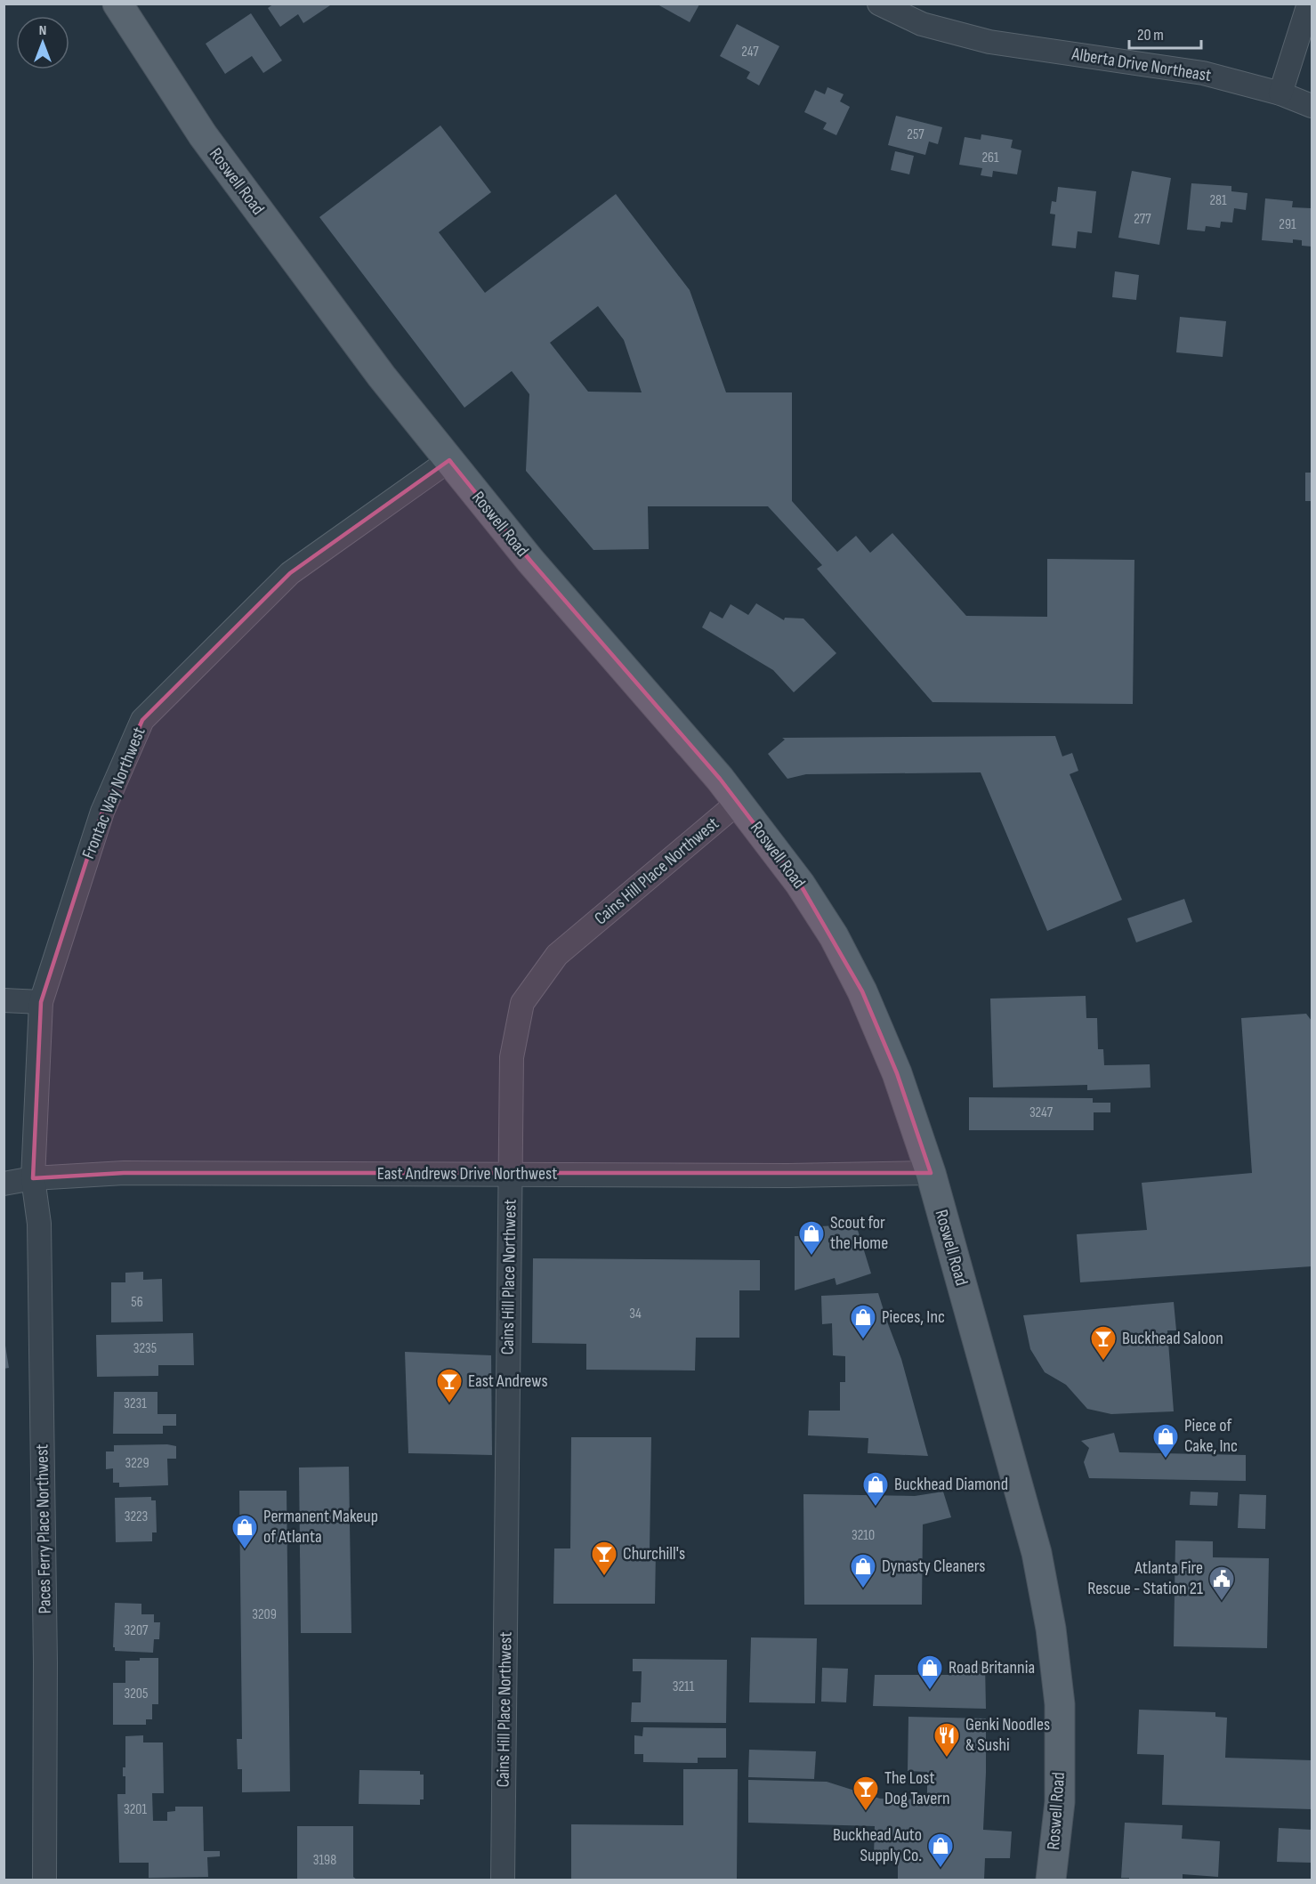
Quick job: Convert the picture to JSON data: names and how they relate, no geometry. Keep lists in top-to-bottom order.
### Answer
{
  "streets": {
    "main road": ["Roswell Road"],
    "street": [
      "Alberta Drive Northeast",
      "Frontac Way Northwest",
      "Cains Hill Place Northwest",
      "East Andrews Drive Northwest",
      "Paces Ferry Place Northwest"
    ]
  },
  "crossings": [
    ["Roswell Road", "Frontac Way Northwest"],
    ["Roswell Road", "Cains Hill Place Northwest"],
    ["Roswell Road", "East Andrews Drive Northwest"],
    ["Frontac Way Northwest", "East Andrews Drive Northwest"],
    ["Frontac Way Northwest", "Paces Ferry Place Northwest"],
    ["Cains Hill Place Northwest", "East Andrews Drive Northwest"],
    ["East Andrews Drive Northwest", "Paces Ferry Place Northwest"]
  ],
  "places": {
    "shop": [
      "Scout for the Home",
      "Pieces, Inc",
      "Piece of Cake, Inc",
      "Buckhead Diamond",
      "Permanent Makeup of Atlanta",
      "Dynasty Cleaners",
      "Road Britannia",
      "Buckhead Auto Supply Co."
    ],
    "bar": [
      "Buckhead Saloon",
      "East Andrews",
      "Churchill's",
      "The Lost Dog Tavern"
    ],
    "public building": ["Atlanta Fire Rescue - Station 21"],
    "restaurant": ["Genki Noodles & Sushi"]
  },
  "house_numbers": [
    "247",
    "257",
    "261",
    "281",
    "277",
    "291",
    "3247",
    "56",
    "34",
    "3235",
    "3231",
    "3229",
    "3223",
    "3210",
    "3209",
    "3207",
    "3211",
    "3205",
    "3201",
    "3198"
  ],
  "scale_bar": "20 m",
  "north": "top"
}
